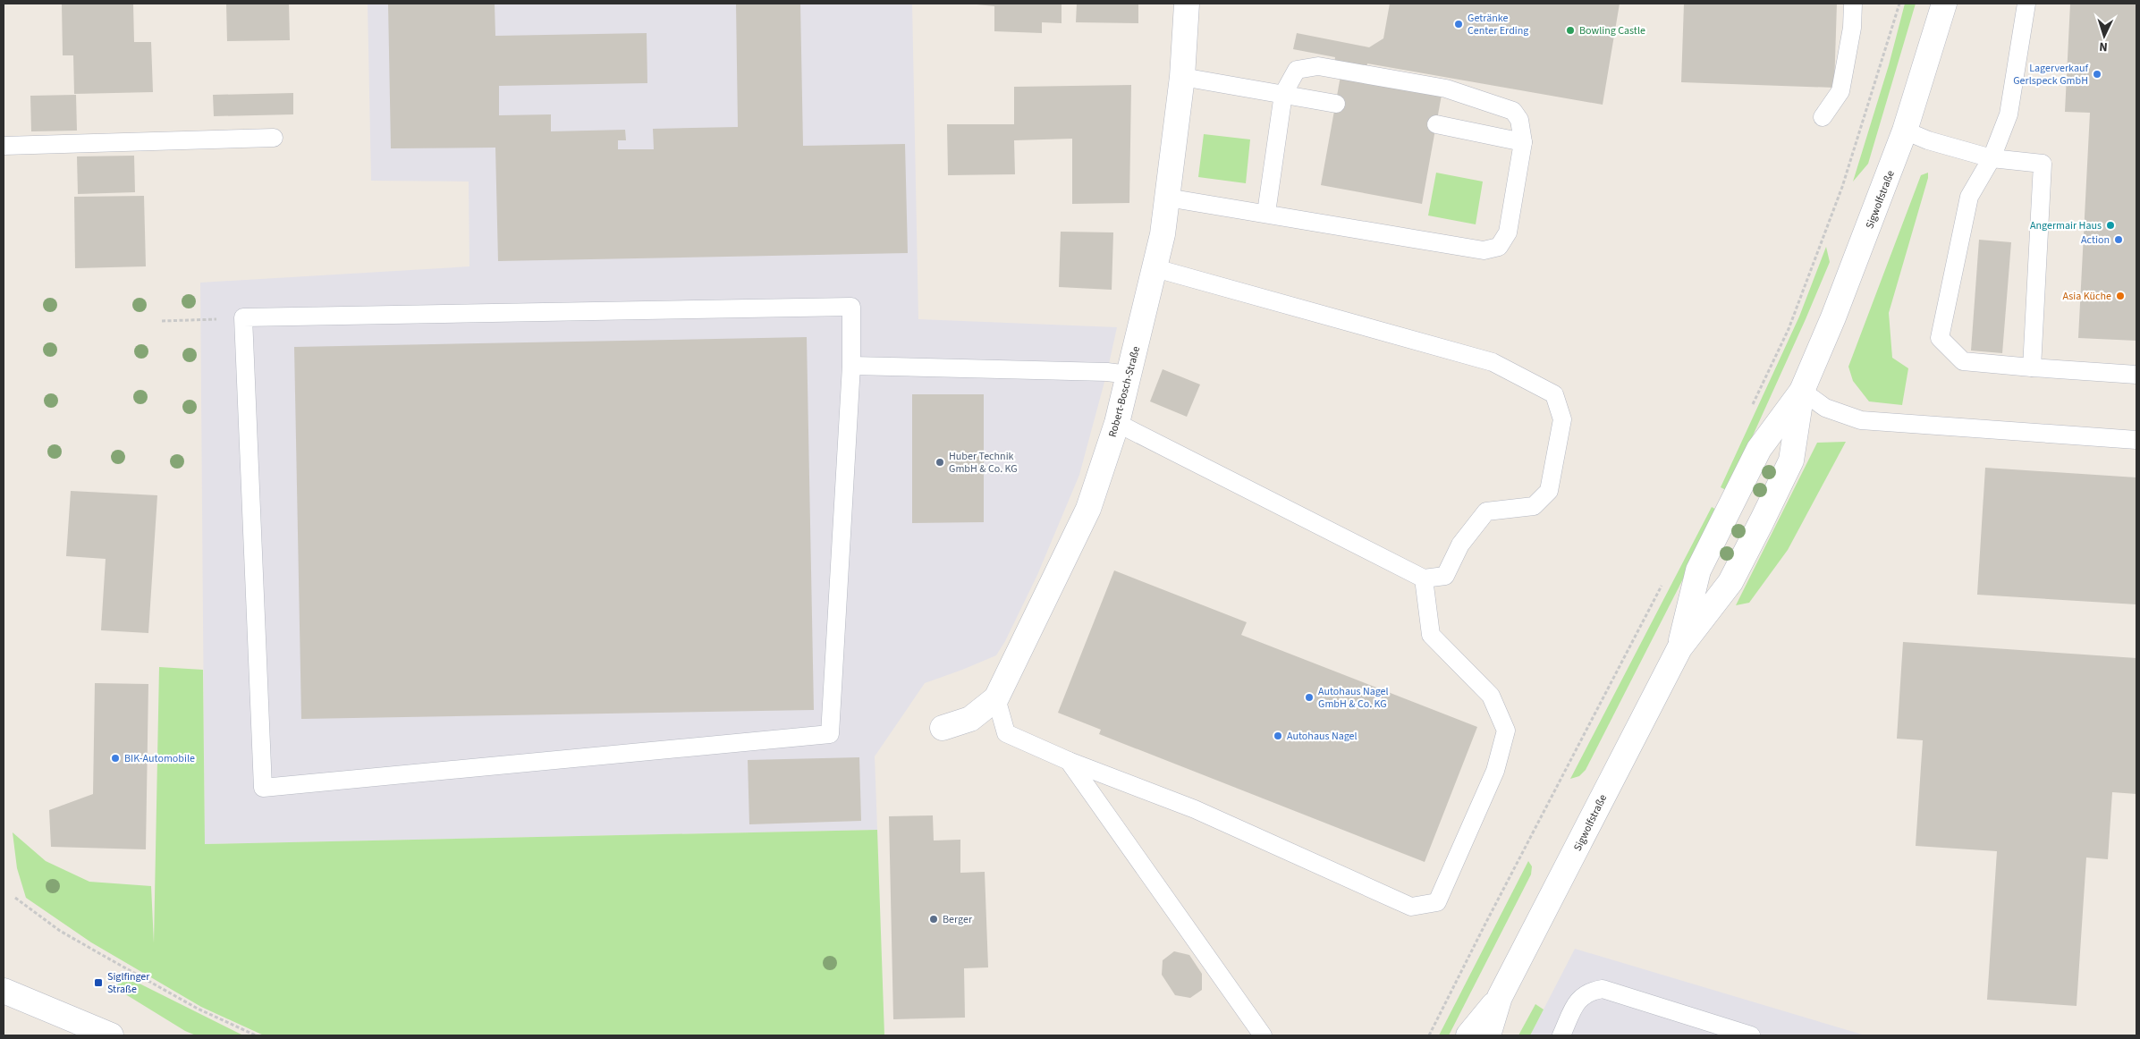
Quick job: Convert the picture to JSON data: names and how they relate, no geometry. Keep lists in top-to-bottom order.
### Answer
{
  "streets": {
    "street": ["Sigwolfstraße", "Robert-Bosch-Straße"]
  },
  "places": {
    "other": [
      "Getränke Center Erding",
      "Bowling Castle",
      "Lagerverkauf Gerlspeck GmbH",
      "Angermair Haus",
      "Action",
      "Asia Küche",
      "Huber Technik GmbH & Co. KG",
      "Autohaus Nagel GmbH & Co. KG",
      "Autohaus Nagel",
      "BIK-Automobile",
      "Berger"
    ],
    "transit": ["Siglfinger Straße"]
  },
  "north": "bottom"
}
